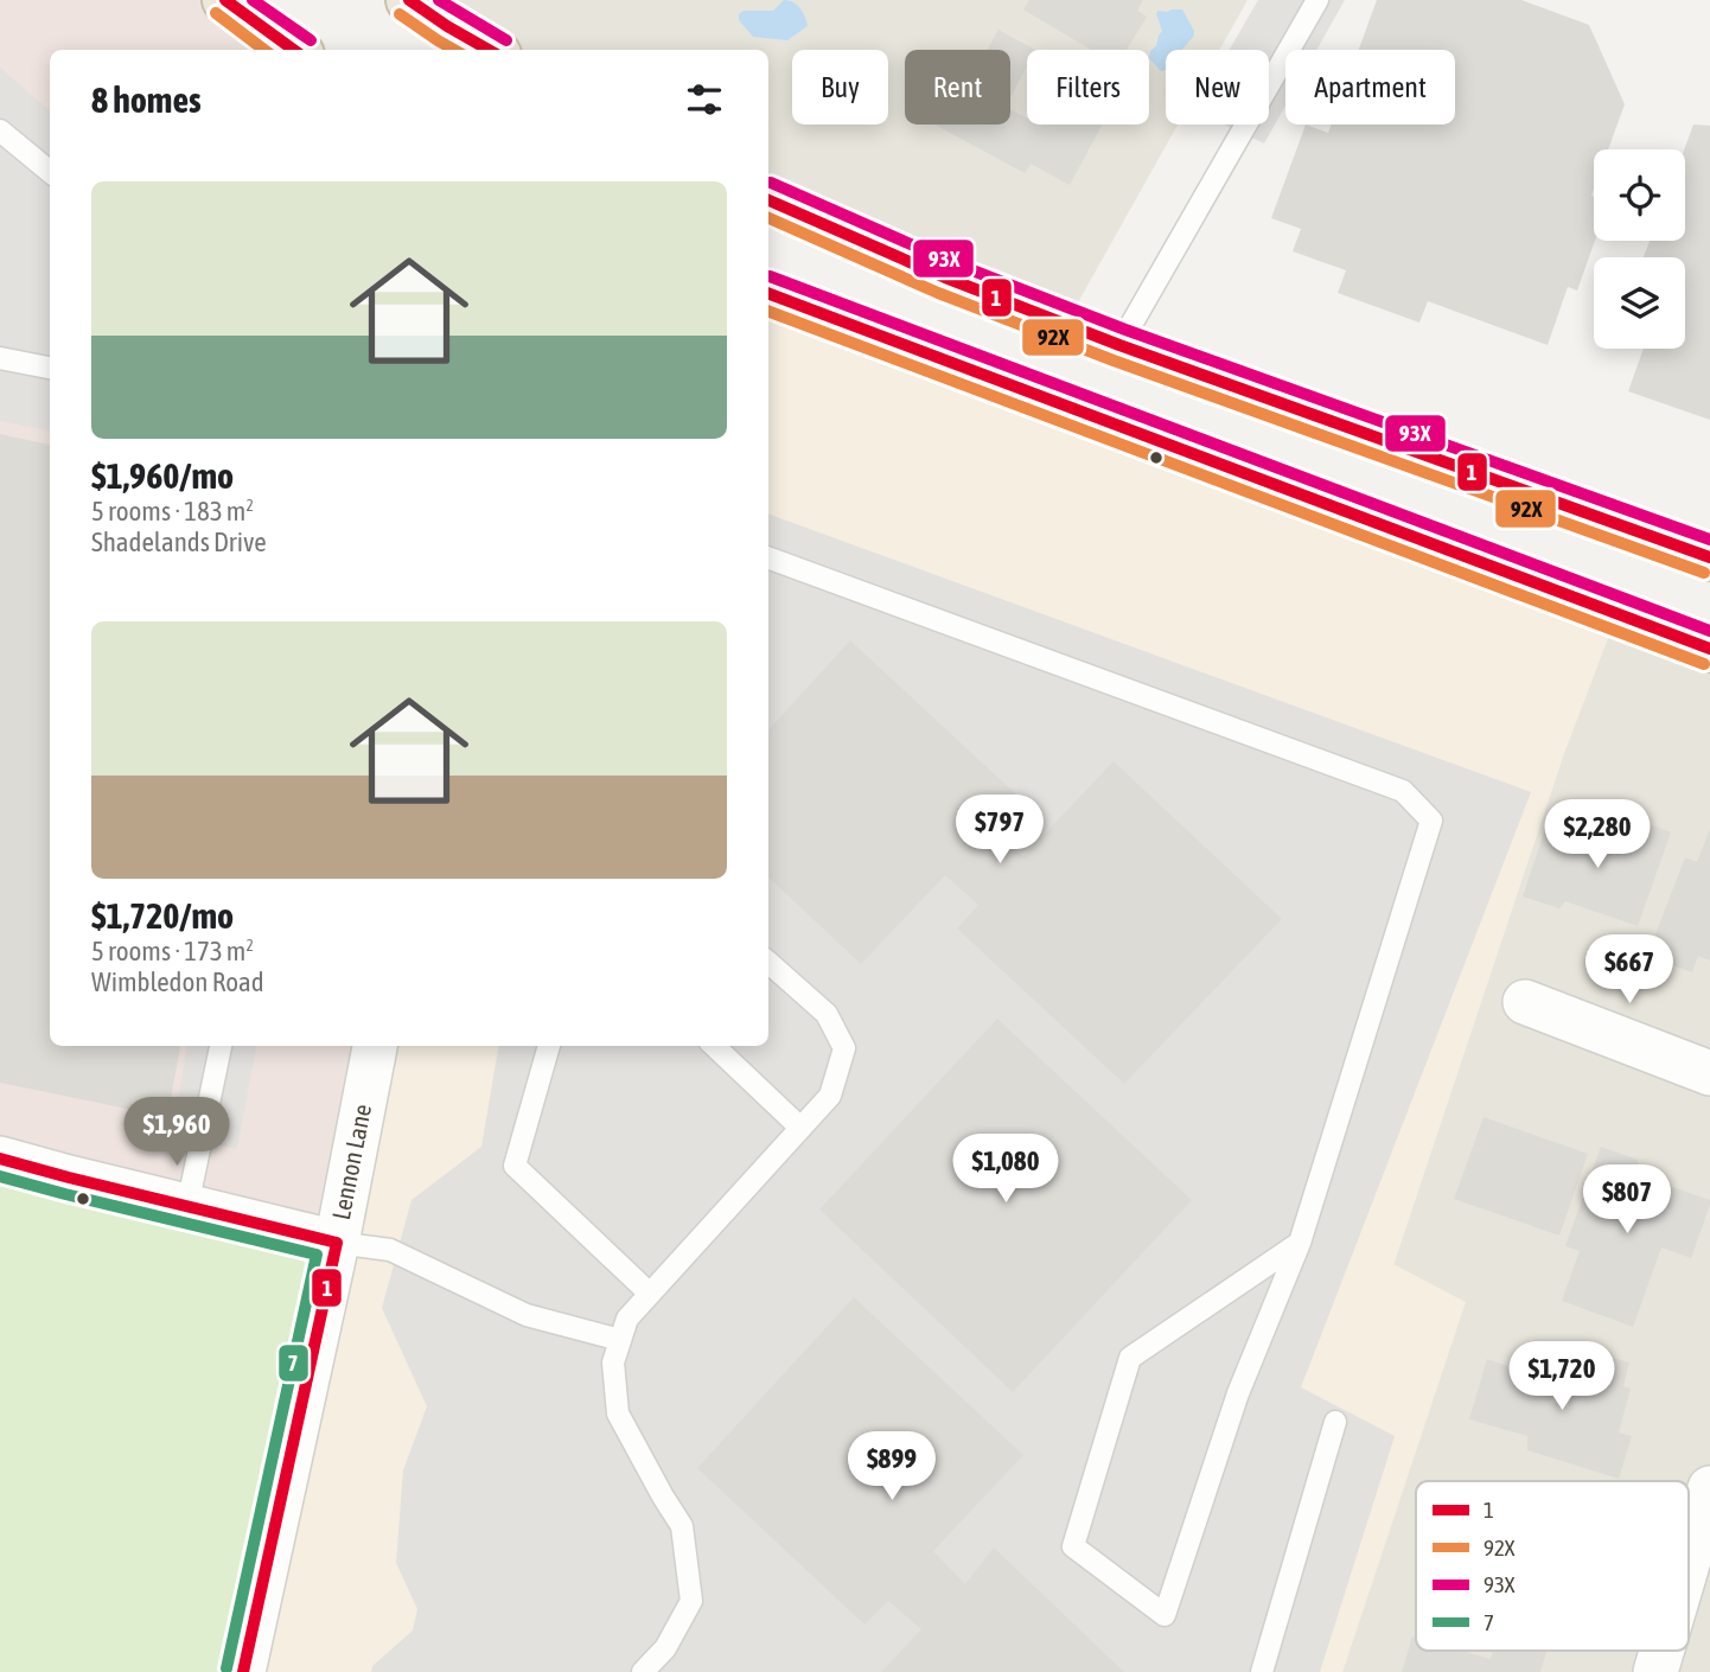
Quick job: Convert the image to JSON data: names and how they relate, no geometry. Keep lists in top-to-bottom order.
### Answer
{
  "streets": {
    "street": ["Lennon Lane"]
  },
  "lines": [
    "transit line 1",
    "transit line 93X",
    "transit line 92X",
    "transit line 7"
  ],
  "legend": [
    "1",
    "92X",
    "93X",
    "7"
  ],
  "page": {
    "chip": [
      "Buy",
      "Rent",
      "Filters",
      "New",
      "Apartment"
    ],
    "heading": "8 homes",
    "list": [
      {
        "name": "$1,960/mo",
        "note": "5 rooms · 183 m² · Shadelands Drive"
      },
      {
        "name": "$1,720/mo",
        "note": "5 rooms · 173 m² · Wimbledon Road"
      }
    ],
    "price": [
      "$797",
      "$2,280",
      "$667",
      "$1,960",
      "$1,080",
      "$807",
      "$1,720",
      "$899"
    ]
  }
}
